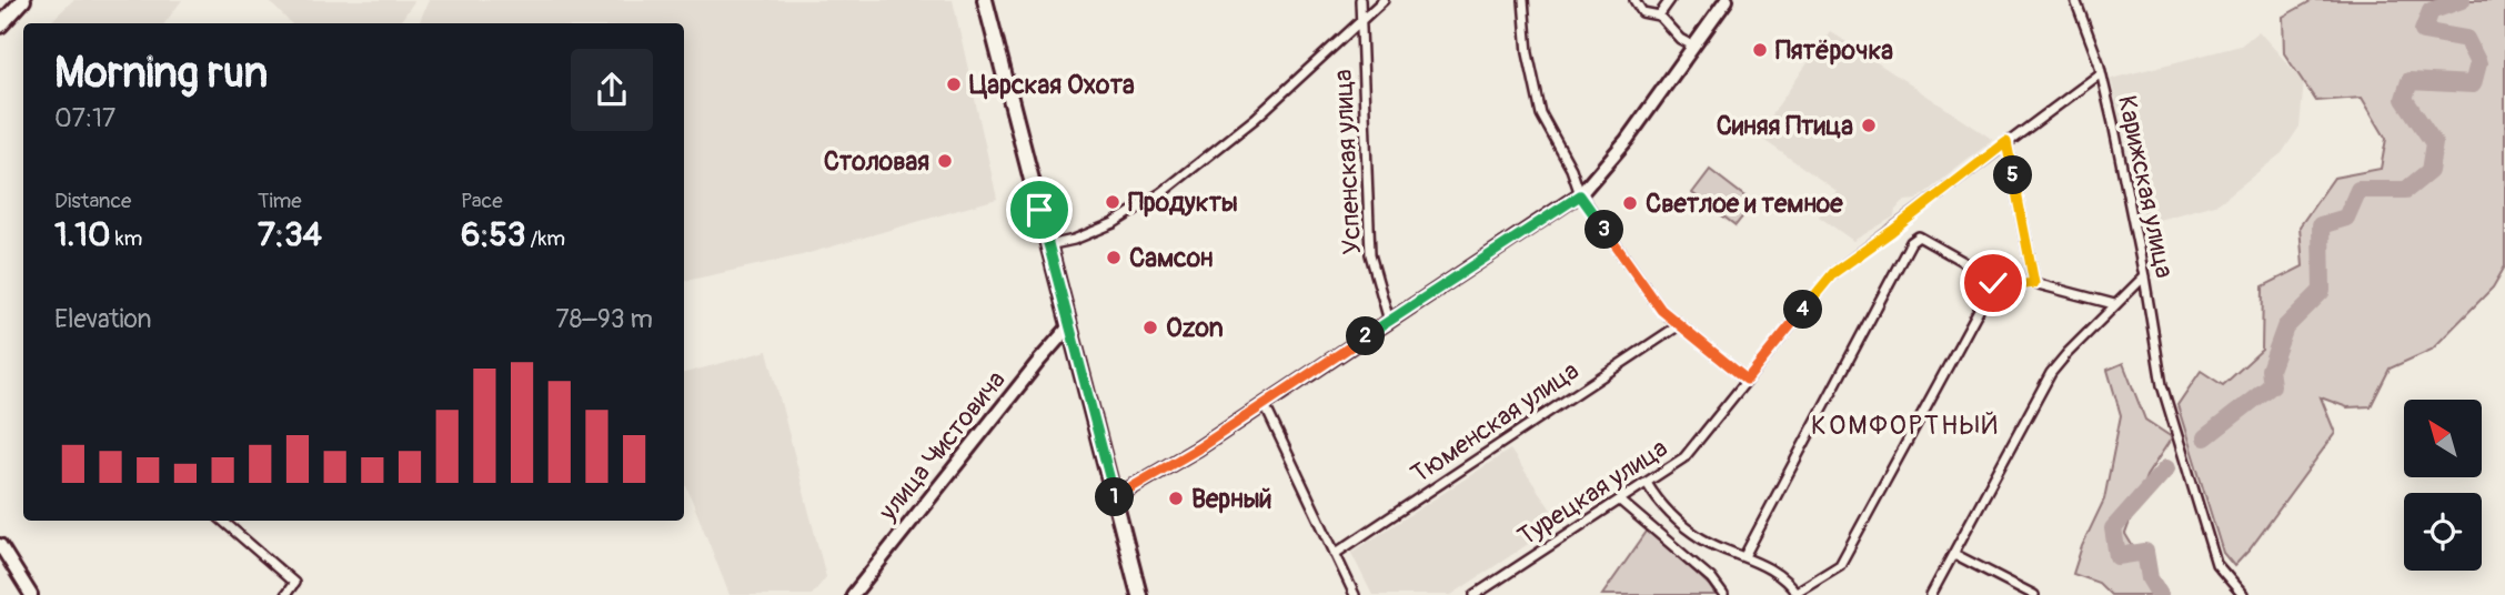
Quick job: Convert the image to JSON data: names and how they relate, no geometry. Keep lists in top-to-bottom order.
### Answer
{
  "streets": {
    "main road": ["улица Чистовича"],
    "street": [
      "Успенская улица",
      "Карижская улица",
      "Тюменская улица",
      "Турецкая улица"
    ]
  },
  "crossings": [
    ["Карижская улица", "Турецкая улица"]
  ],
  "districts": ["КОМФОРТНЫЙ"],
  "places": [
    "Пятёрочка",
    "Царская Охота",
    "Синяя Птица",
    "Столовая",
    "Продукты",
    "Светлое и темное",
    "Самсон",
    "Ozon",
    "Верный"
  ],
  "north": "top left",
  "page": {
    "heading": ["Morning run", "07:17"],
    "pins": [
      "5",
      "3",
      "4",
      "2",
      "1"
    ],
    "stats": [
      ["Distance", "1.10 km"],
      ["Time", "7:34"],
      ["Pace", "6:53 /km"]
    ],
    "chart": ["Elevation", "78–93 m"]
  }
}
